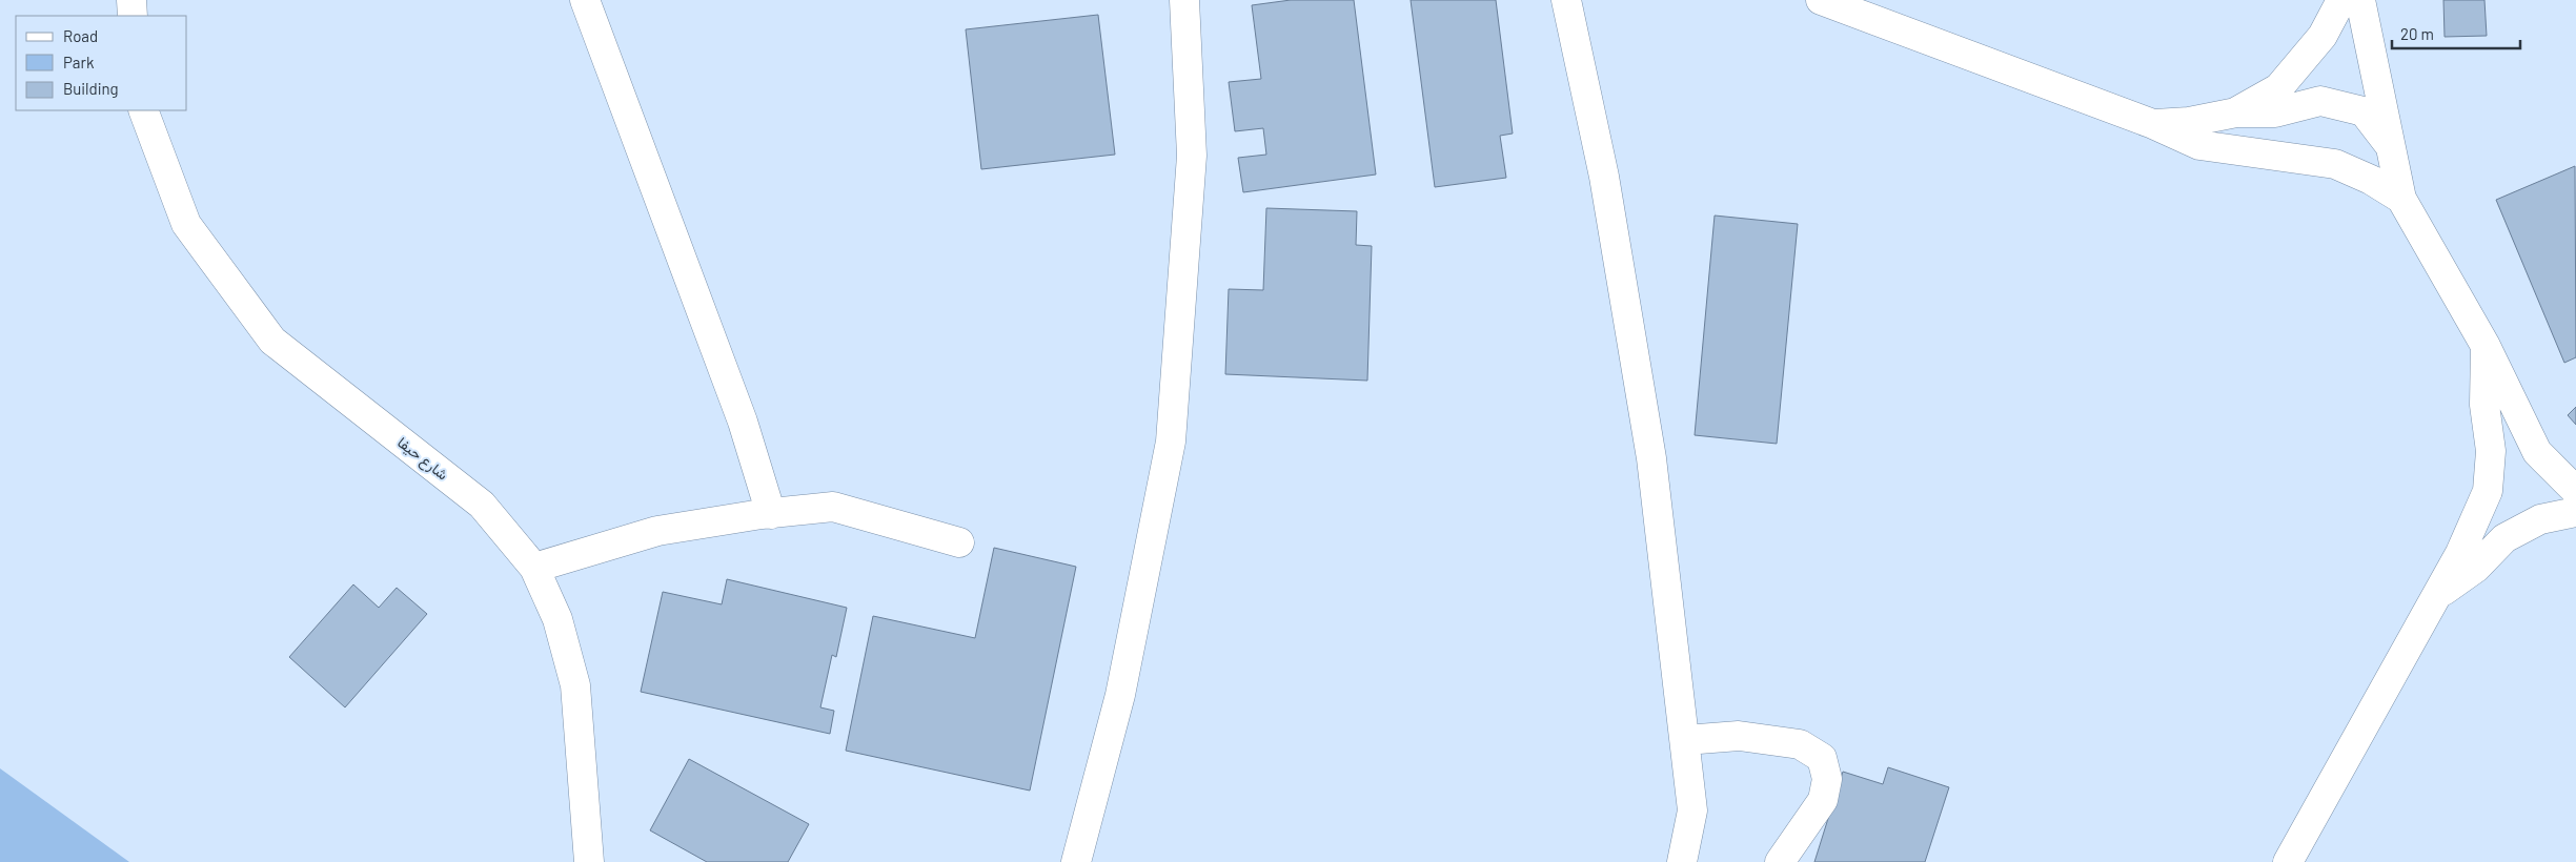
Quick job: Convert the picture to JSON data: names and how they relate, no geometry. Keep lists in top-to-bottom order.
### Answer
{
  "streets": {
    "street": ["شارع حيفا"]
  },
  "legend": ["Road", "Park", "Building"],
  "scale_bar": "20 m"
}
